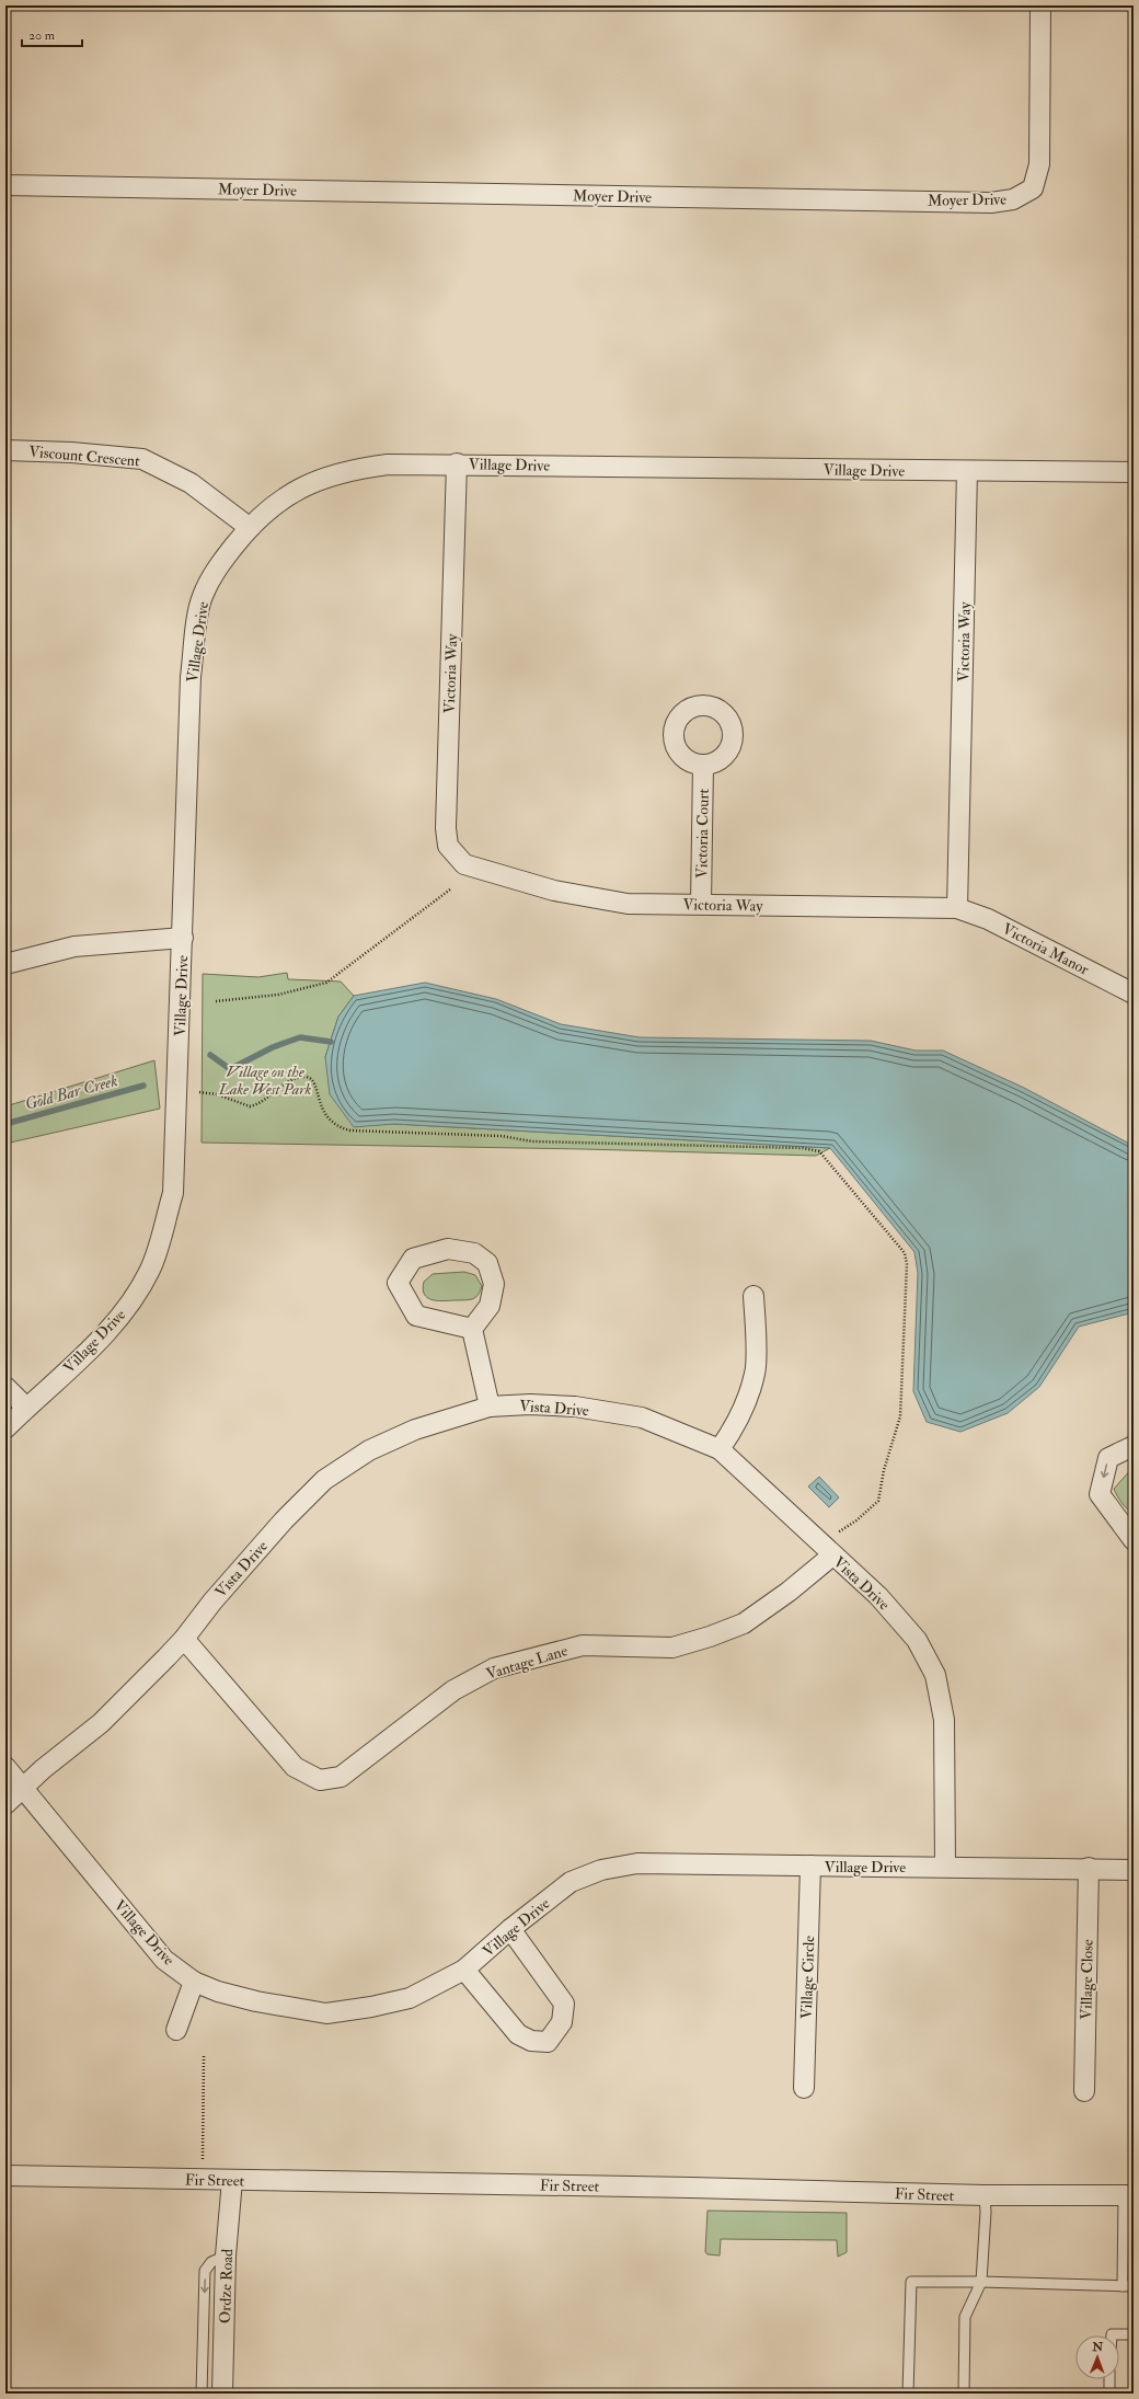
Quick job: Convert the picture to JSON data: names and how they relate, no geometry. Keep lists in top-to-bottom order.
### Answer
{
  "streets": {
    "street": [
      "Moyer Drive",
      "Viscount Crescent",
      "Village Drive",
      "Victoria Way",
      "Victoria Court",
      "Victoria Manor",
      "Vista Drive",
      "Vantage Lane",
      "Village Circle",
      "Village Close",
      "Fir Street",
      "Ordze Road"
    ]
  },
  "crossings": [
    ["Viscount Crescent", "Village Drive"],
    ["Village Drive", "Victoria Way"],
    ["Village Drive", "Vista Drive"],
    ["Village Drive", "Village Circle"],
    ["Village Drive", "Village Close"],
    ["Victoria Way", "Victoria Court"],
    ["Victoria Way", "Victoria Manor"],
    ["Vista Drive", "Vantage Lane"],
    ["Fir Street", "Ordze Road"]
  ],
  "water": ["Gold Bar Creek"],
  "parks": ["Village on the Lake West Park"],
  "scale_bar": "20 m",
  "north": "top"
}
